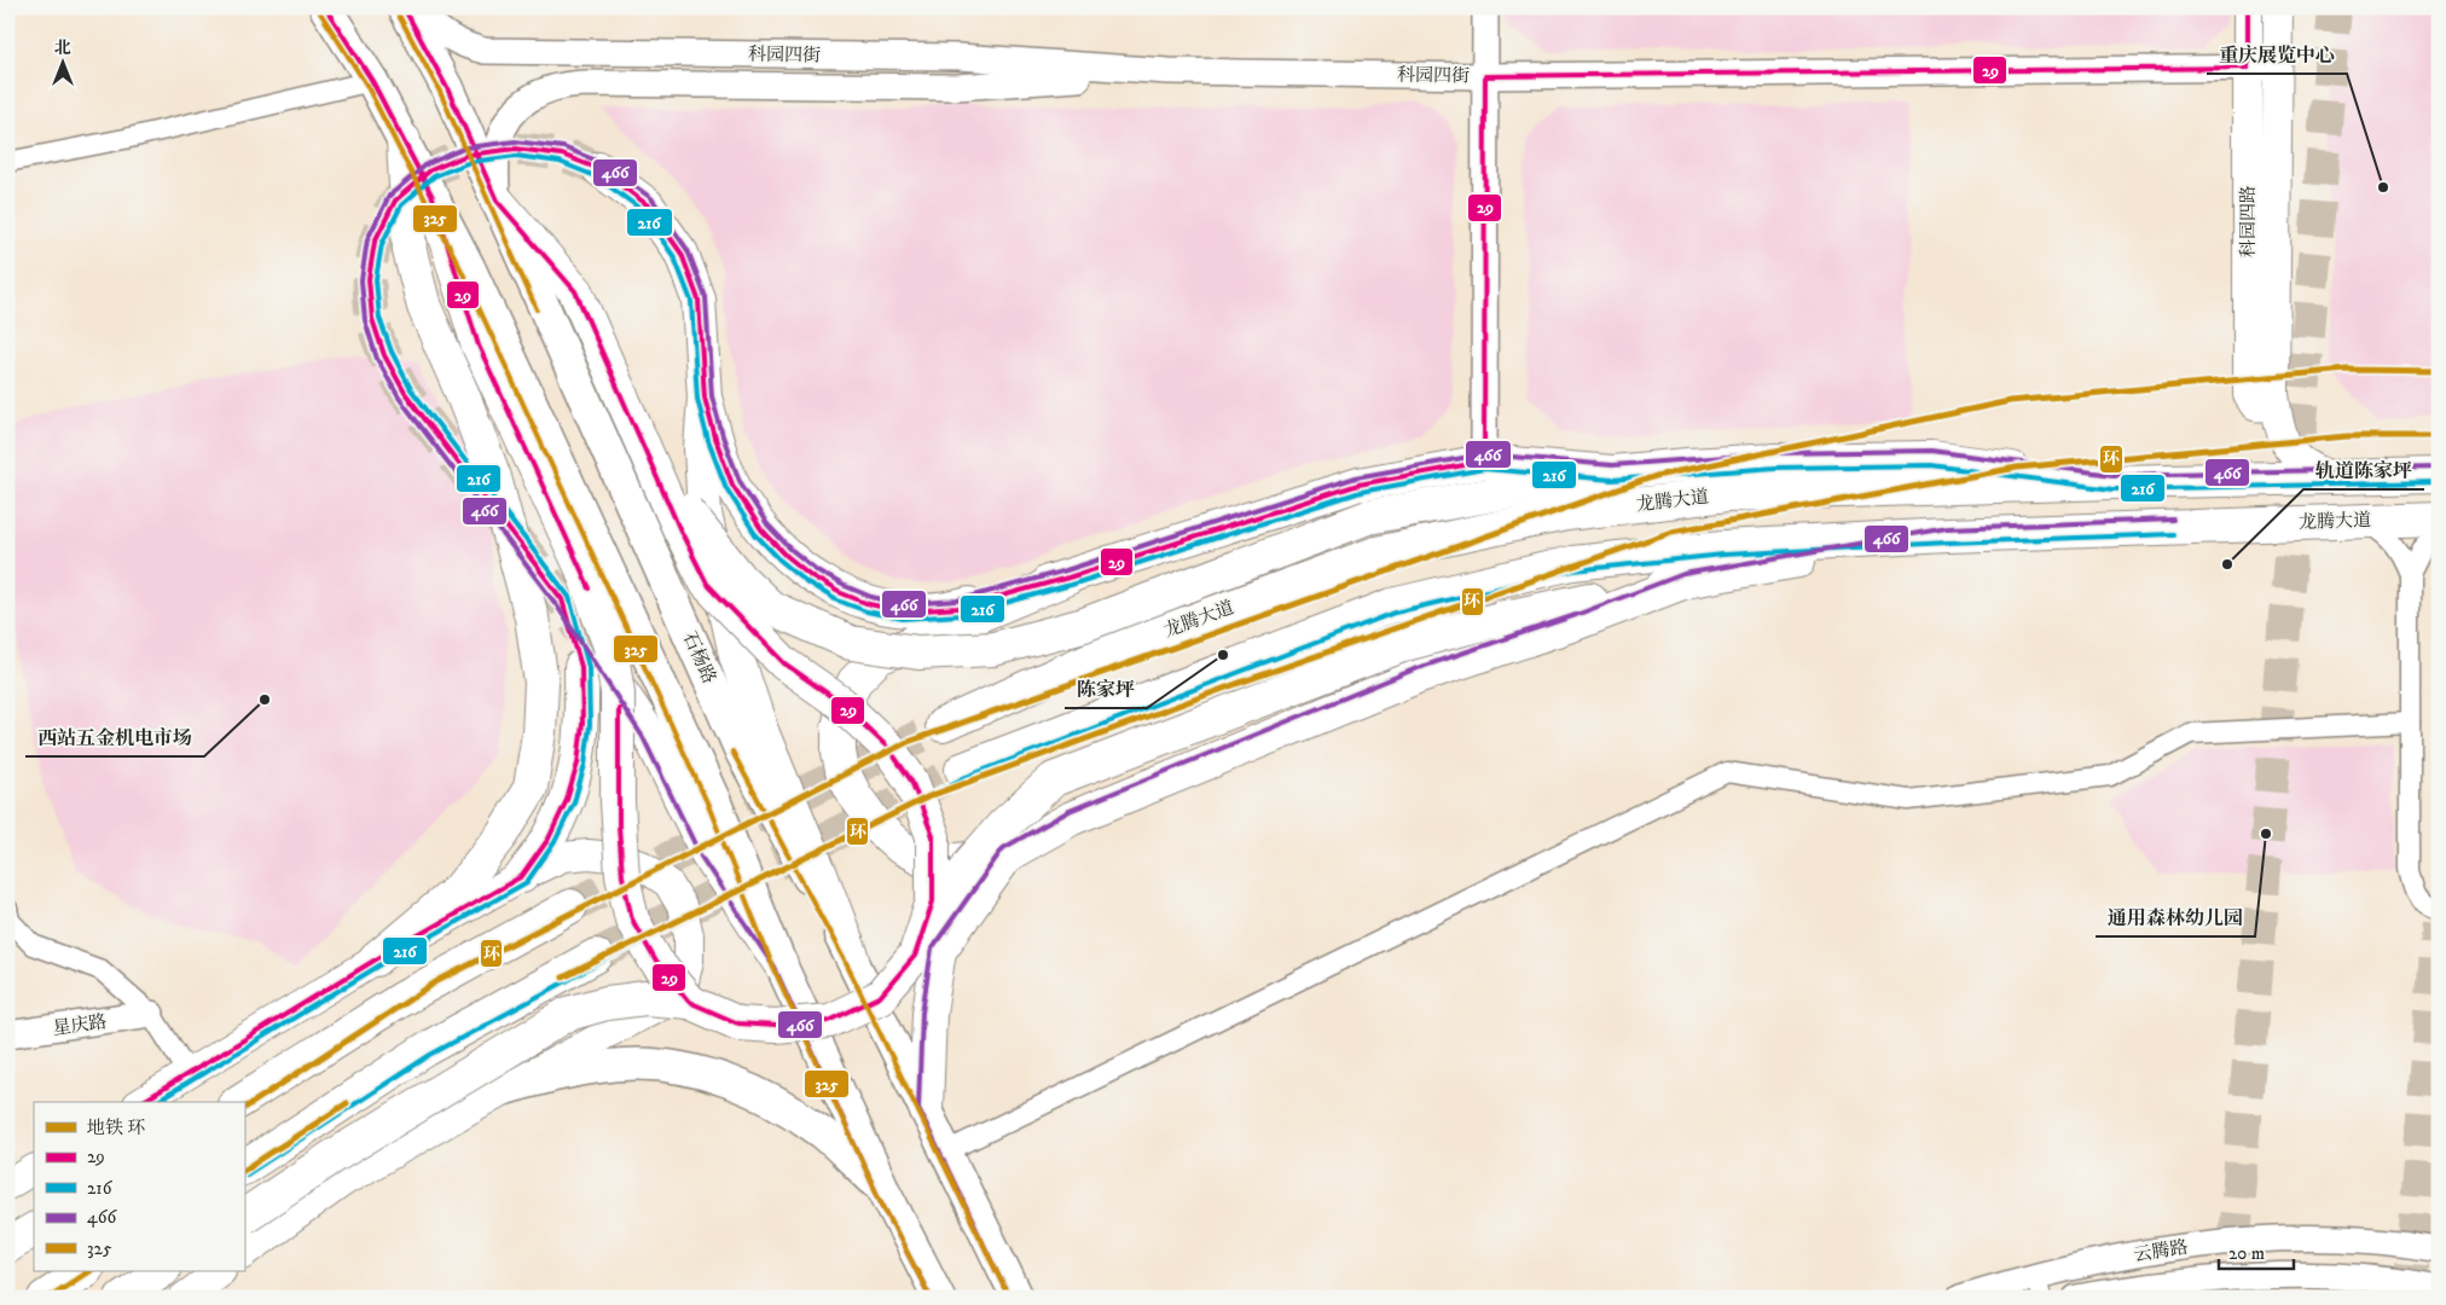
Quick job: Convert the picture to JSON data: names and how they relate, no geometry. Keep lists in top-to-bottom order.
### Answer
{
  "streets": {
    "highway": ["龙腾大道"],
    "main road": ["科园四路", "石杨路"],
    "street": ["科园四街", "星庆路", "云腾路"]
  },
  "crossings": [
    ["科园四街", "科园四路"],
    ["科园四街", "石杨路"],
    ["科园四路", "龙腾大道"]
  ],
  "places": [
    "重庆展览中心",
    "轨道陈家坪",
    "陈家坪",
    "西站五金机电市场",
    "通用森林幼儿园"
  ],
  "lines": [
    "transit line 29",
    "transit line 325",
    "transit line 466",
    "transit line 216",
    "metro line 环"
  ],
  "legend": [
    "地铁 环",
    "29",
    "216",
    "466",
    "325"
  ],
  "scale_bar": "20 m",
  "north": "top"
}
